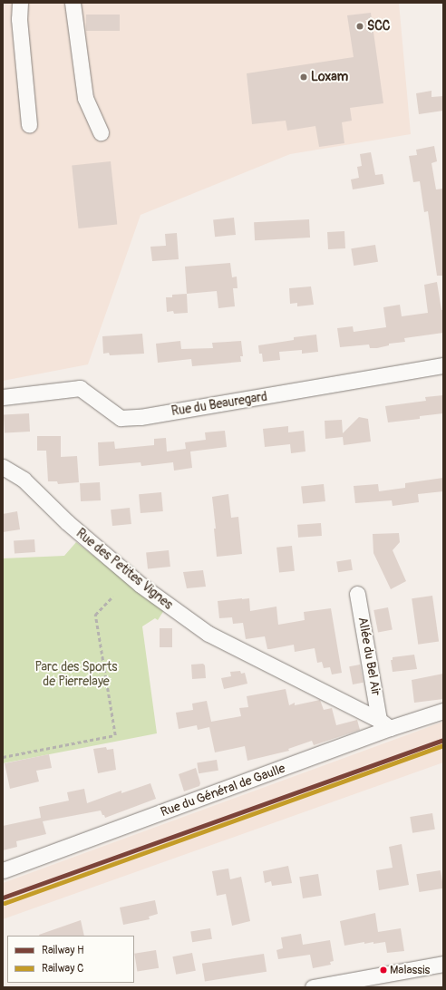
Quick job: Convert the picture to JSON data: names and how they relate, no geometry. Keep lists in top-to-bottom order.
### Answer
{
  "streets": {
    "street": [
      "Rue du Beauregard",
      "Rue des Petites Vignes",
      "Allée du Bel Air",
      "Rue du Général de Gaulle"
    ]
  },
  "crossings": [
    ["Rue des Petites Vignes", "Allée du Bel Air"],
    ["Rue des Petites Vignes", "Rue du Général de Gaulle"],
    ["Allée du Bel Air", "Rue du Général de Gaulle"]
  ],
  "parks": ["Parc des Sports de Pierrelaye"],
  "places": ["SCC", "Loxam", "Malassis"],
  "lines": ["rail line H", "rail line C"],
  "legend": ["Railway H", "Railway C"]
}
